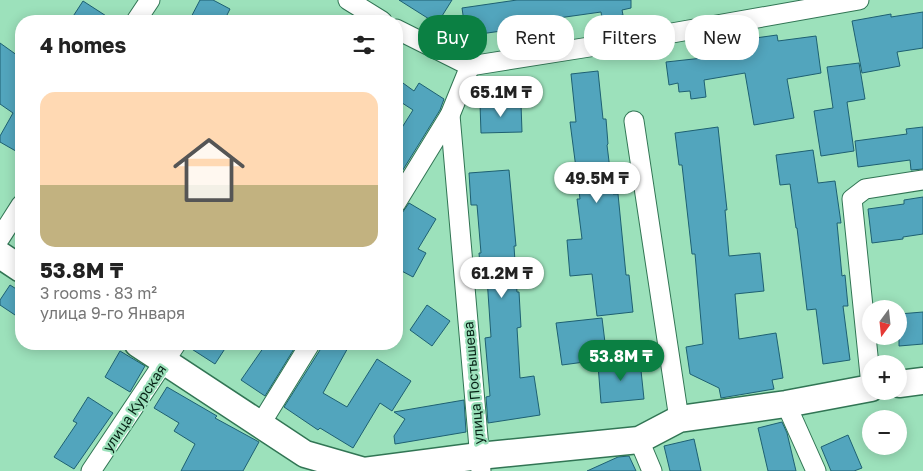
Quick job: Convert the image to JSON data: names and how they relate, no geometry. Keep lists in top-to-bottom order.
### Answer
{
  "streets": {
    "street": ["улица Постышева", "улица Курская"]
  },
  "north": "bottom",
  "page": {
    "chip": [
      "Buy",
      "Rent",
      "Filters",
      "New"
    ],
    "heading": "4 homes",
    "list": [
      {
        "name": "53.8M ₸",
        "note": "3 rooms · 83 m² · улица 9-го Января"
      }
    ],
    "price": [
      "65.1M ₸",
      "49.5M ₸",
      "61.2M ₸",
      "53.8M ₸"
    ],
    "map_buttons": ["+", "−"]
  }
}
